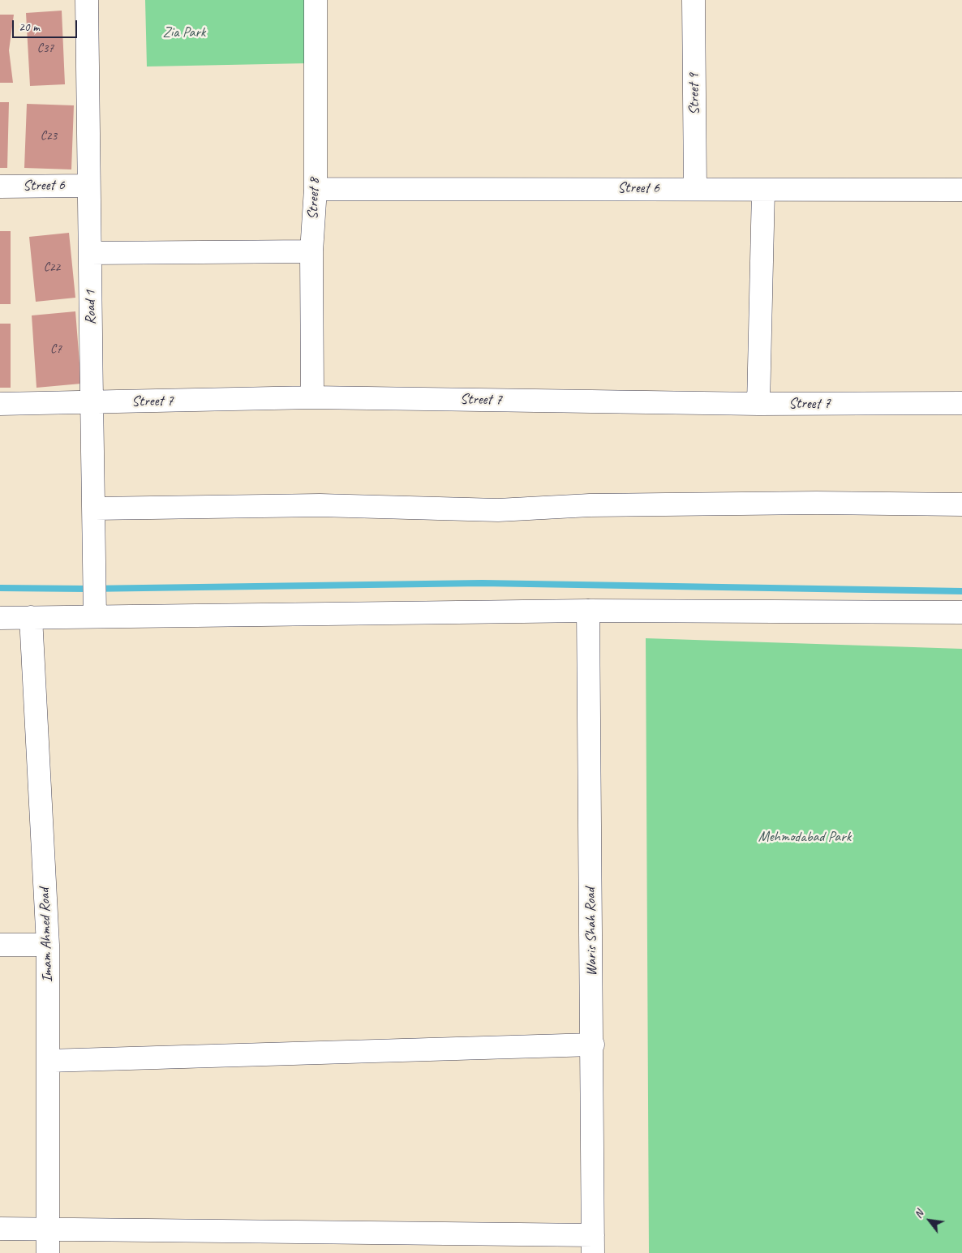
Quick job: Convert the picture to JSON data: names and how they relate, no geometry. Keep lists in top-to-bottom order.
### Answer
{
  "streets": {
    "street": [
      "Street 9",
      "Street 6",
      "Street 8",
      "Road 1",
      "Street 7",
      "Waris Shah Road",
      "Imam Ahmed Road"
    ]
  },
  "crossings": [
    ["Street 9", "Street 6"],
    ["Street 6", "Street 8"],
    ["Street 6", "Road 1"],
    ["Street 8", "Street 7"],
    ["Road 1", "Street 7"]
  ],
  "parks": ["Zia Park", "Mehmodabad Park"],
  "house_numbers": [
    "C37",
    "C23",
    "C22",
    "C7"
  ],
  "scale_bar": "20 m",
  "north": "top left"
}
